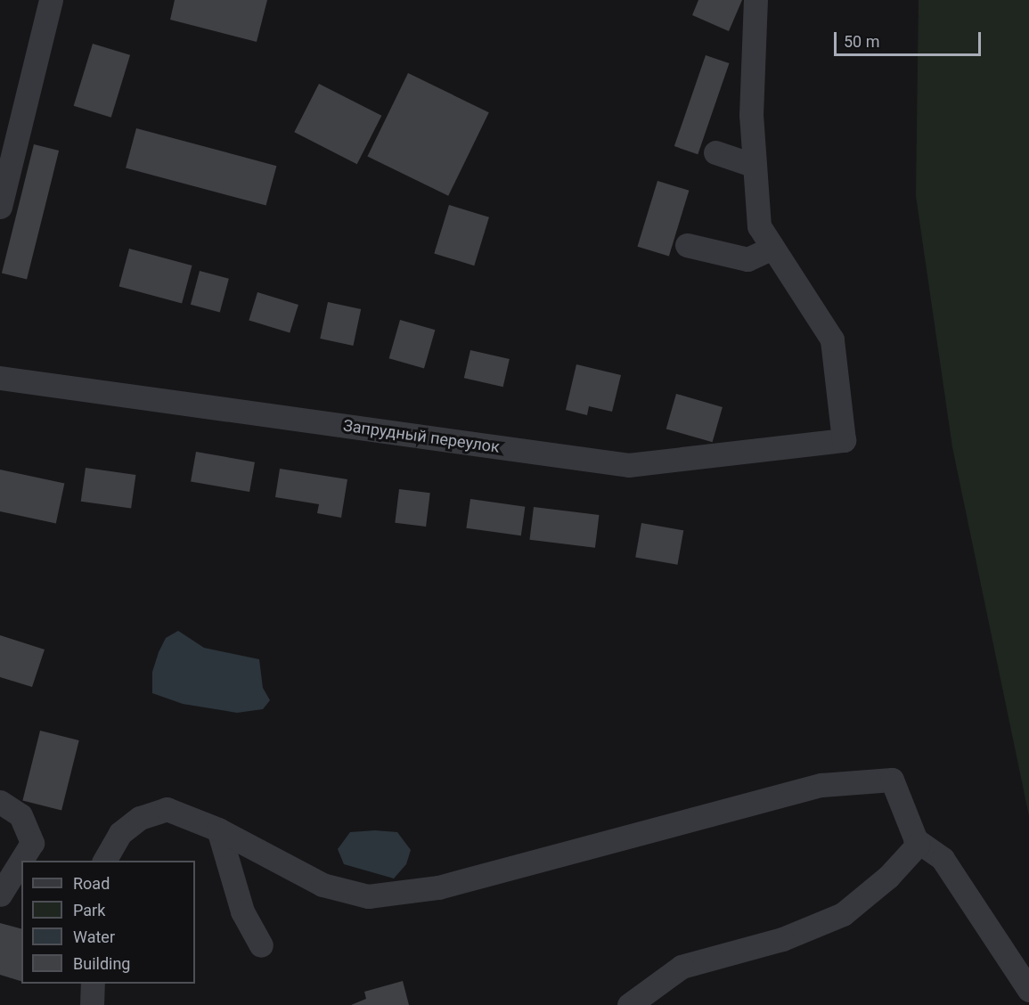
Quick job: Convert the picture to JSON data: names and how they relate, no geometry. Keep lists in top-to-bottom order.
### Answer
{
  "streets": {
    "street": ["Запрудный переулок"]
  },
  "legend": [
    "Road",
    "Park",
    "Water",
    "Building"
  ],
  "scale_bar": "50 m"
}
